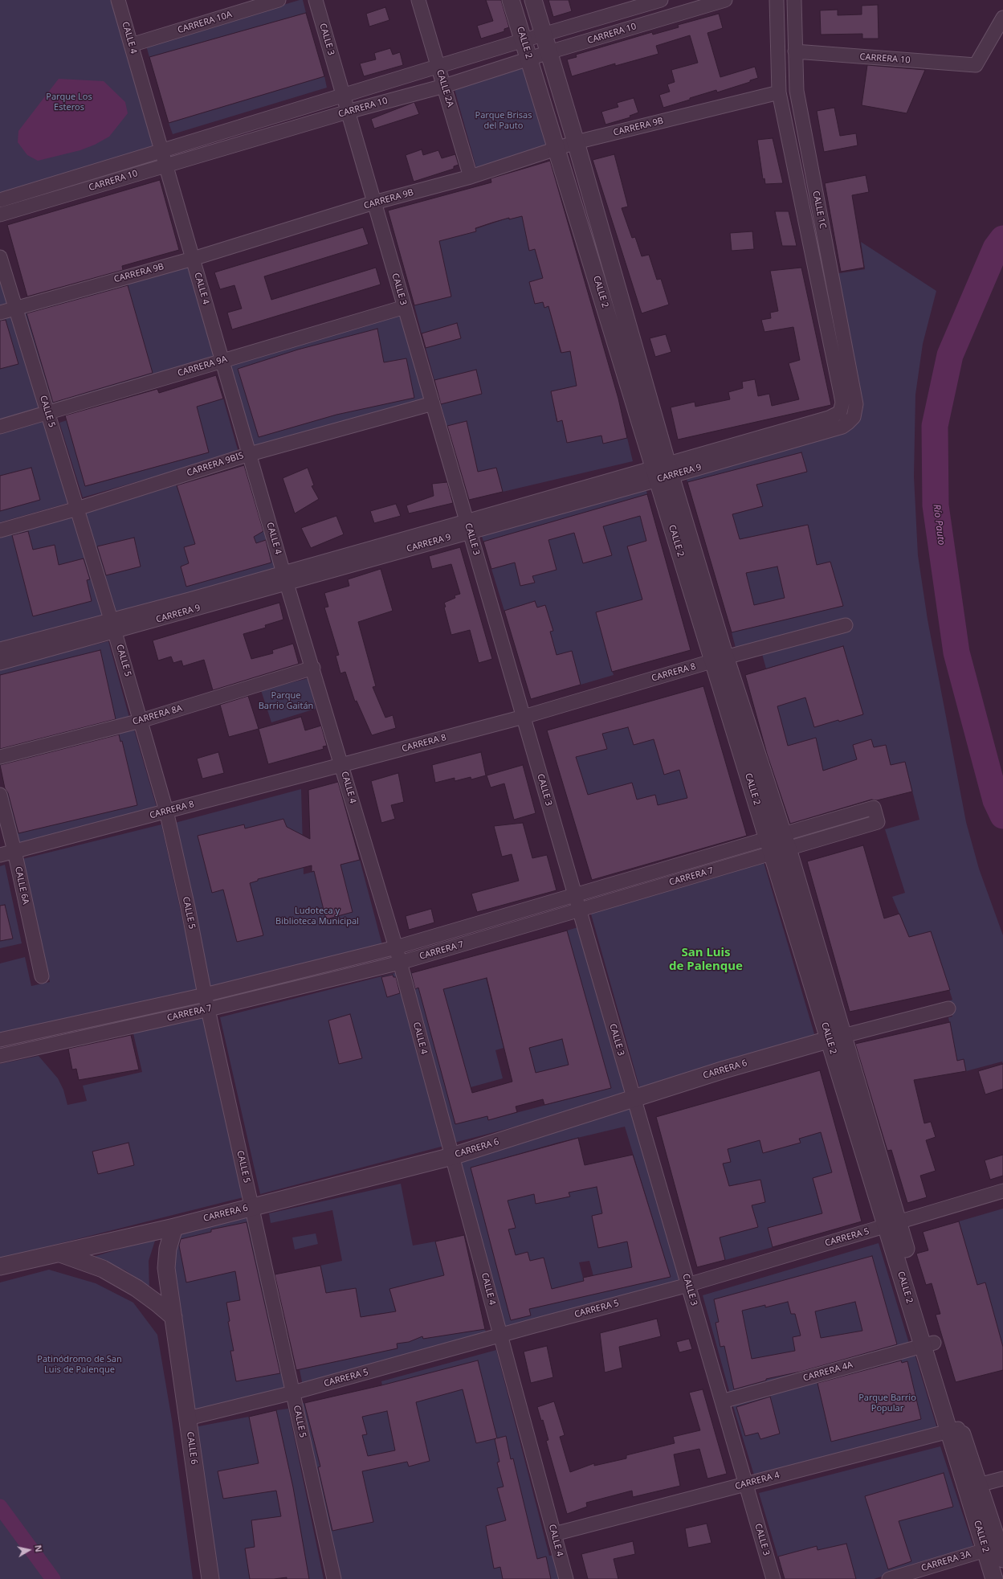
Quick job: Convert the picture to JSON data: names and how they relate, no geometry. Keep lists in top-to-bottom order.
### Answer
{
  "streets": {
    "street": [
      "CARRERA 10A",
      "CARRERA 10",
      "CALLE 4",
      "CALLE 3",
      "CALLE 2",
      "CALLE 2A",
      "CARRERA 9B",
      "CALLE 1C",
      "CARRERA 9A",
      "CALLE 5",
      "CARRERA 9BIS",
      "CARRERA 9",
      "CARRERA 8",
      "CARRERA 8A",
      "CARRERA 7",
      "CALLE 6A",
      "CARRERA 6",
      "CARRERA 5",
      "CARRERA 4A",
      "CALLE 6",
      "CARRERA 4",
      "CARRERA 3A"
    ]
  },
  "crossings": [
    ["CARRERA 10A", "CALLE 4"],
    ["CARRERA 10", "CALLE 4"],
    ["CARRERA 10", "CALLE 3"],
    ["CARRERA 10", "CALLE 2"],
    ["CARRERA 10", "CALLE 2A"],
    ["CARRERA 10", "CALLE 1C"],
    ["CALLE 4", "CARRERA 9B"],
    ["CALLE 4", "CARRERA 9A"],
    ["CALLE 4", "CARRERA 9BIS"],
    ["CALLE 4", "CARRERA 9"],
    ["CALLE 4", "CARRERA 8"],
    ["CALLE 4", "CARRERA 8A"],
    ["CALLE 4", "CARRERA 7"],
    ["CALLE 4", "CARRERA 6"],
    ["CALLE 4", "CARRERA 5"],
    ["CALLE 4", "CARRERA 4"],
    ["CALLE 3", "CARRERA 9B"],
    ["CALLE 3", "CARRERA 9A"],
    ["CALLE 3", "CARRERA 9BIS"],
    ["CALLE 3", "CARRERA 9"],
    ["CALLE 3", "CARRERA 8"],
    ["CALLE 3", "CARRERA 7"],
    ["CALLE 3", "CARRERA 6"],
    ["CALLE 3", "CARRERA 5"],
    ["CALLE 3", "CARRERA 4A"],
    ["CALLE 3", "CARRERA 4"],
    ["CALLE 2", "CARRERA 9B"],
    ["CALLE 2", "CARRERA 9"],
    ["CALLE 2", "CARRERA 8"],
    ["CALLE 2", "CARRERA 7"],
    ["CALLE 2", "CARRERA 6"],
    ["CALLE 2", "CARRERA 5"],
    ["CALLE 2", "CARRERA 4A"],
    ["CALLE 2", "CARRERA 4"],
    ["CALLE 2", "CARRERA 3A"],
    ["CALLE 2A", "CARRERA 9B"],
    ["CARRERA 9B", "CALLE 1C"],
    ["CARRERA 9B", "CALLE 5"],
    ["CALLE 1C", "CARRERA 9"],
    ["CARRERA 9A", "CALLE 5"],
    ["CALLE 5", "CARRERA 9BIS"],
    ["CALLE 5", "CARRERA 9"],
    ["CALLE 5", "CARRERA 8"],
    ["CALLE 5", "CARRERA 8A"],
    ["CALLE 5", "CARRERA 7"],
    ["CALLE 5", "CARRERA 6"],
    ["CALLE 5", "CARRERA 5"],
    ["CARRERA 8", "CALLE 6A"],
    ["CARRERA 6", "CALLE 6"],
    ["CARRERA 5", "CALLE 6"]
  ],
  "districts": ["San Luis de Palenque"],
  "water": ["Río Pauto"],
  "parks": [
    "Parque Los Esteros",
    "Parque Brisas del Pauto",
    "Parque Barrio Gaitán",
    "Ludoteca y Biblioteca Municipal",
    "Patinódromo de San Luis de Palenque",
    "Parque Barrio Popular"
  ],
  "north": "right"
}
